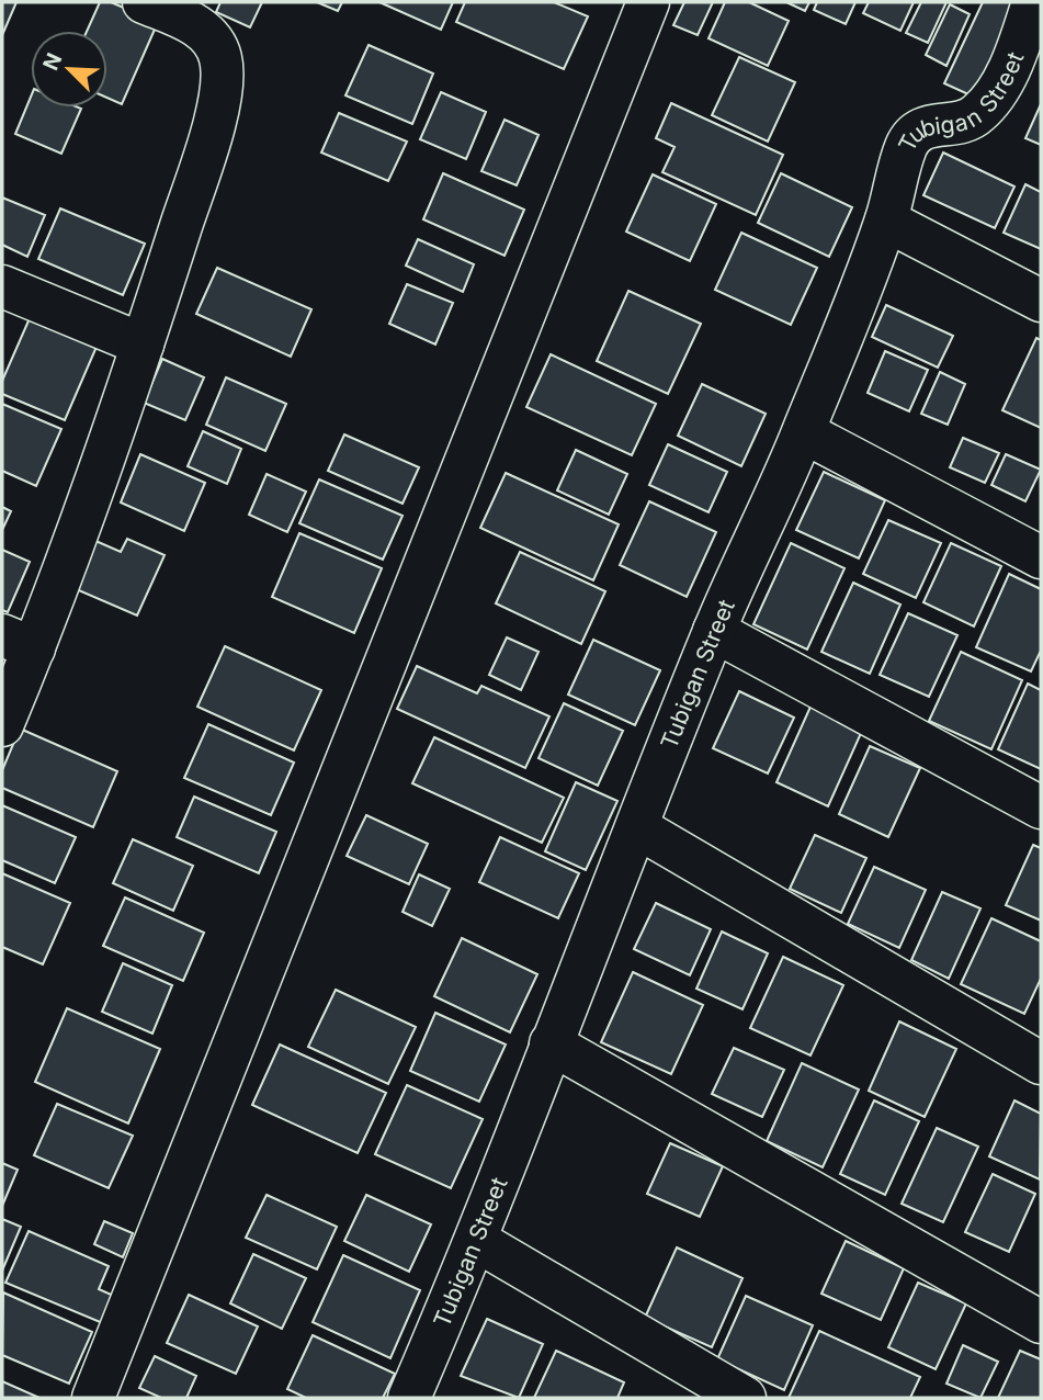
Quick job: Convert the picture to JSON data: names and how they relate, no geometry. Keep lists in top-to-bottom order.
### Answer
{
  "streets": {
    "street": ["Tubigan Street"]
  },
  "north": "top left"
}
